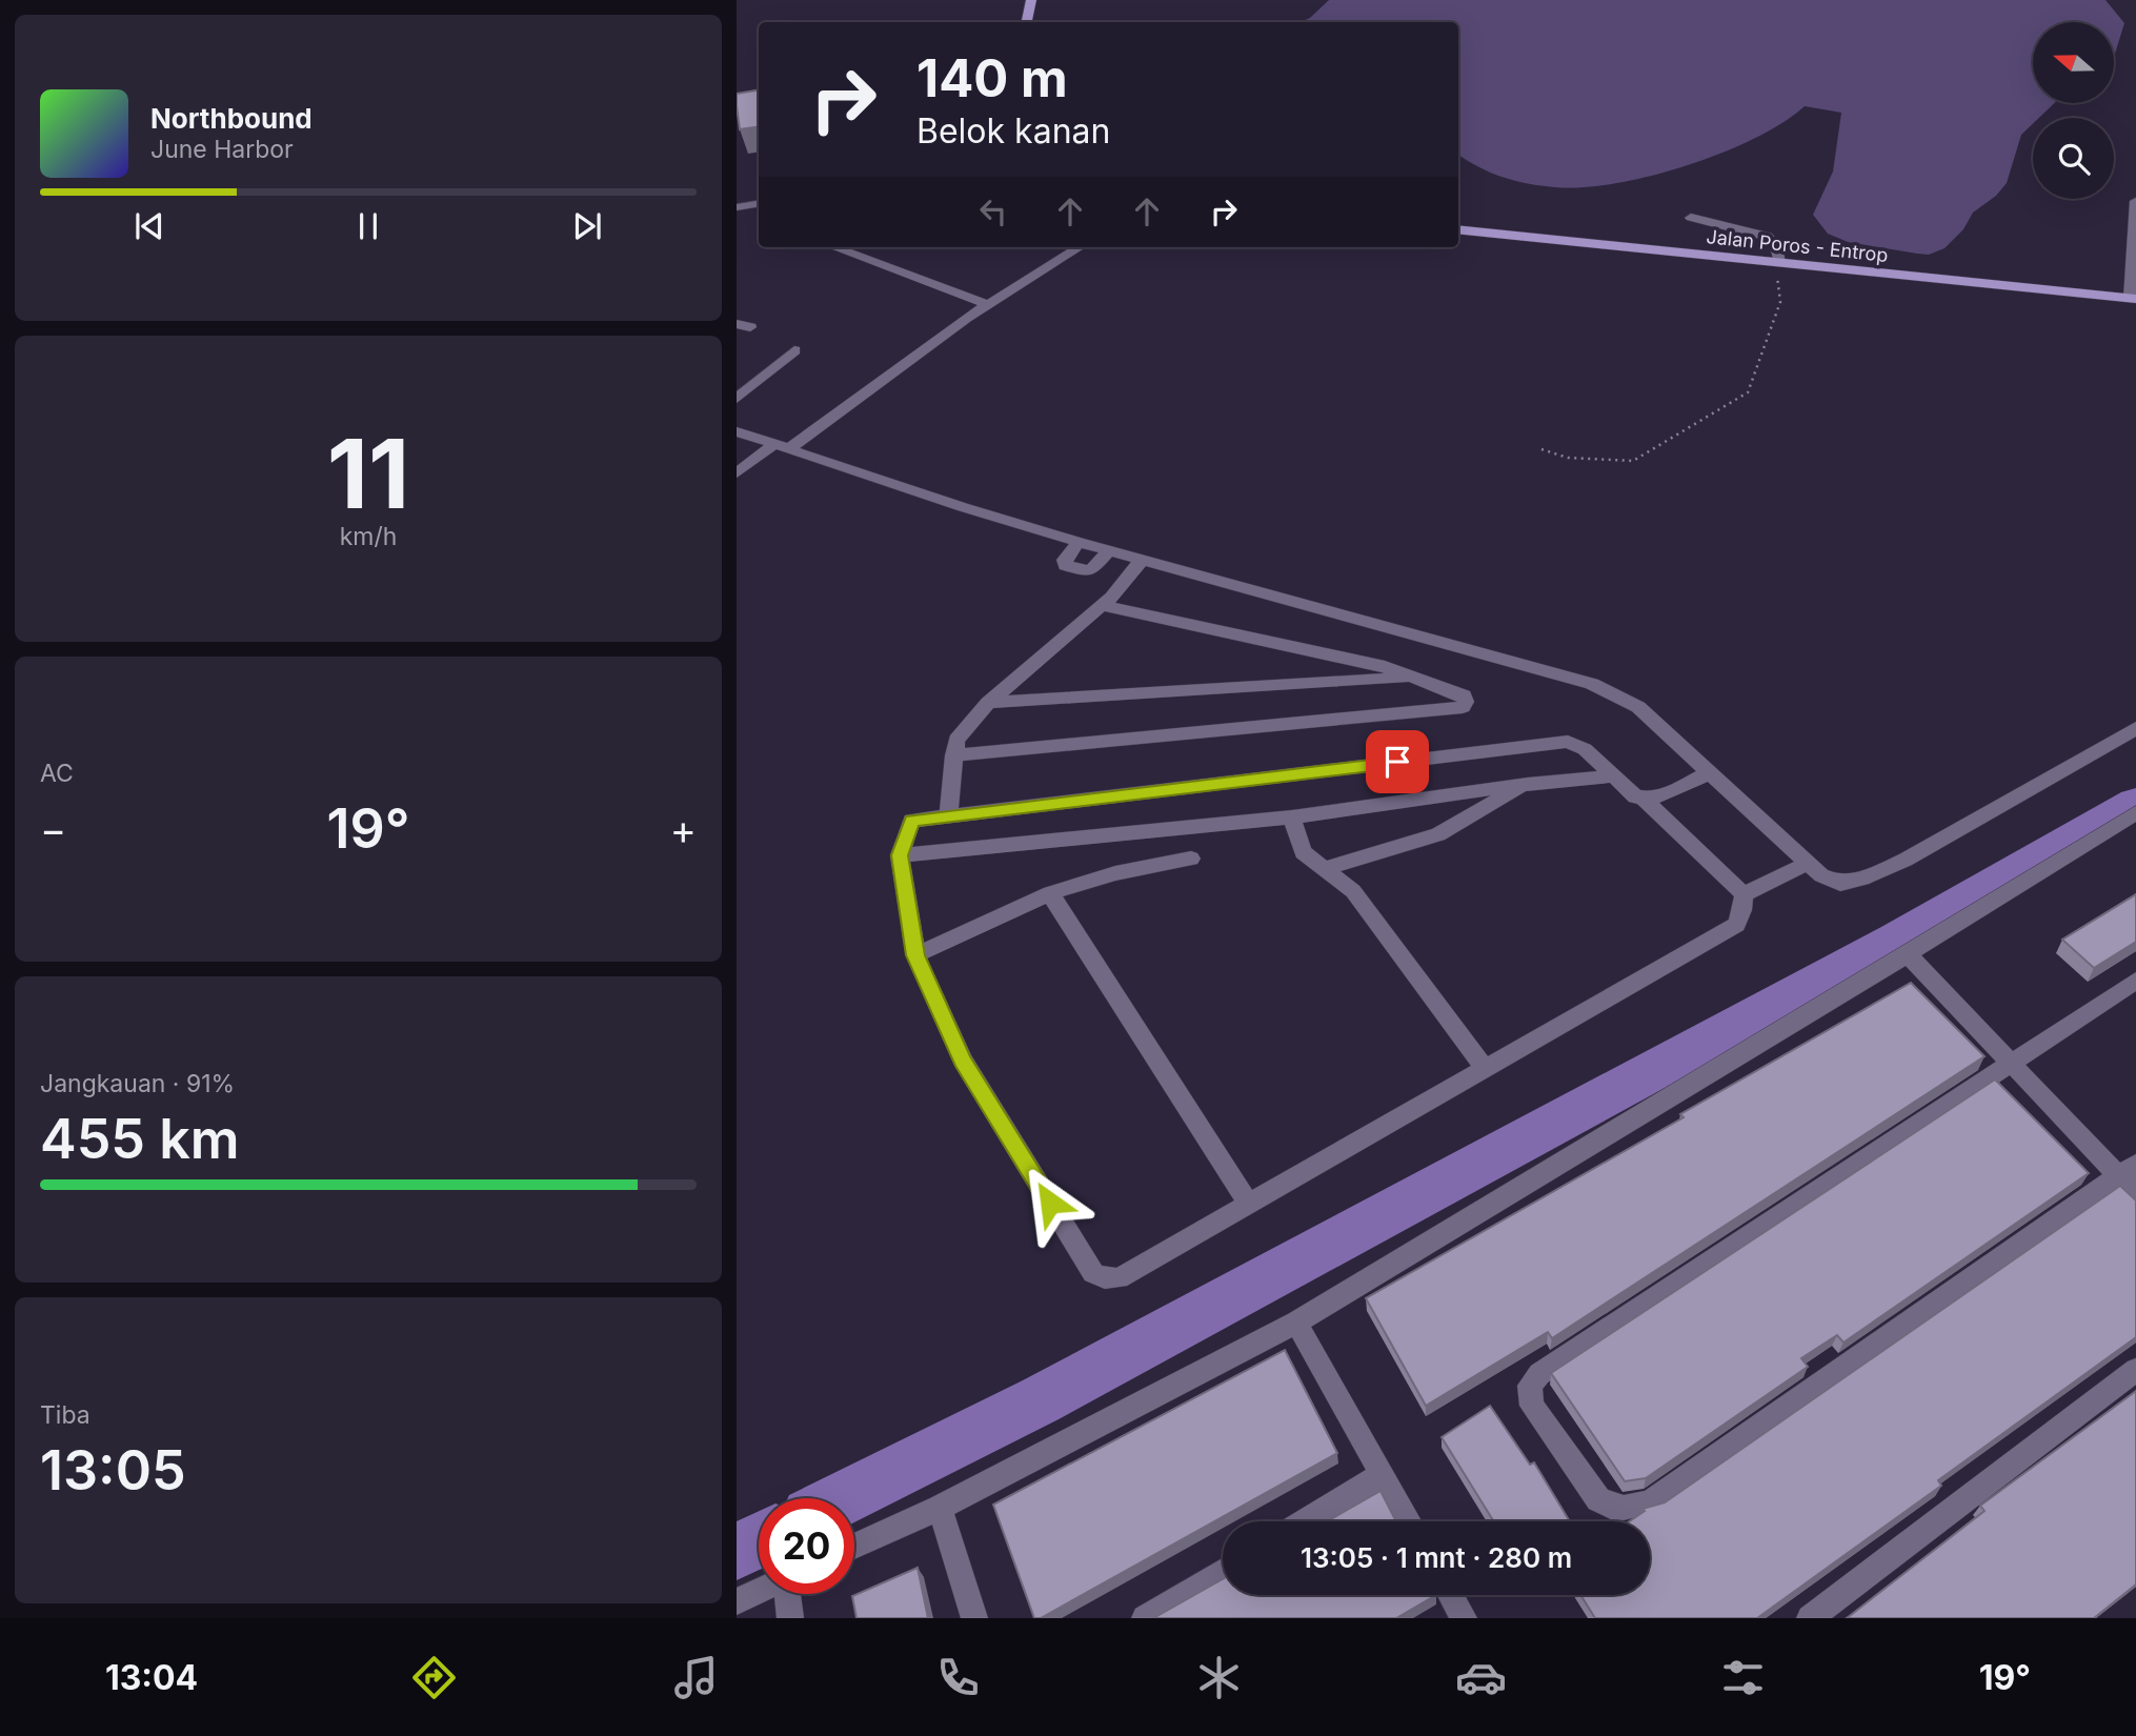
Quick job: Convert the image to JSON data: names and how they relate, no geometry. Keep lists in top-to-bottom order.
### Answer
{
  "streets": {
    "main road": ["Jalan Poros - Entrop"]
  },
  "north": "left",
  "page": {
    "turn": ["140 m", "Belok kanan"],
    "song": ["Northbound", "June Harbor"],
    "tile": [
      ["11", "km/h"],
      "AC",
      ["Jangkauan · 91%", "455 km"],
      ["Tiba", "13:05"]
    ],
    "heat": ["−", "19°", "+"],
    "limit": "20",
    "trip": "13:05 · 1 mnt · 280 m",
    "tabs": ["13:04", "19°"]
  }
}
